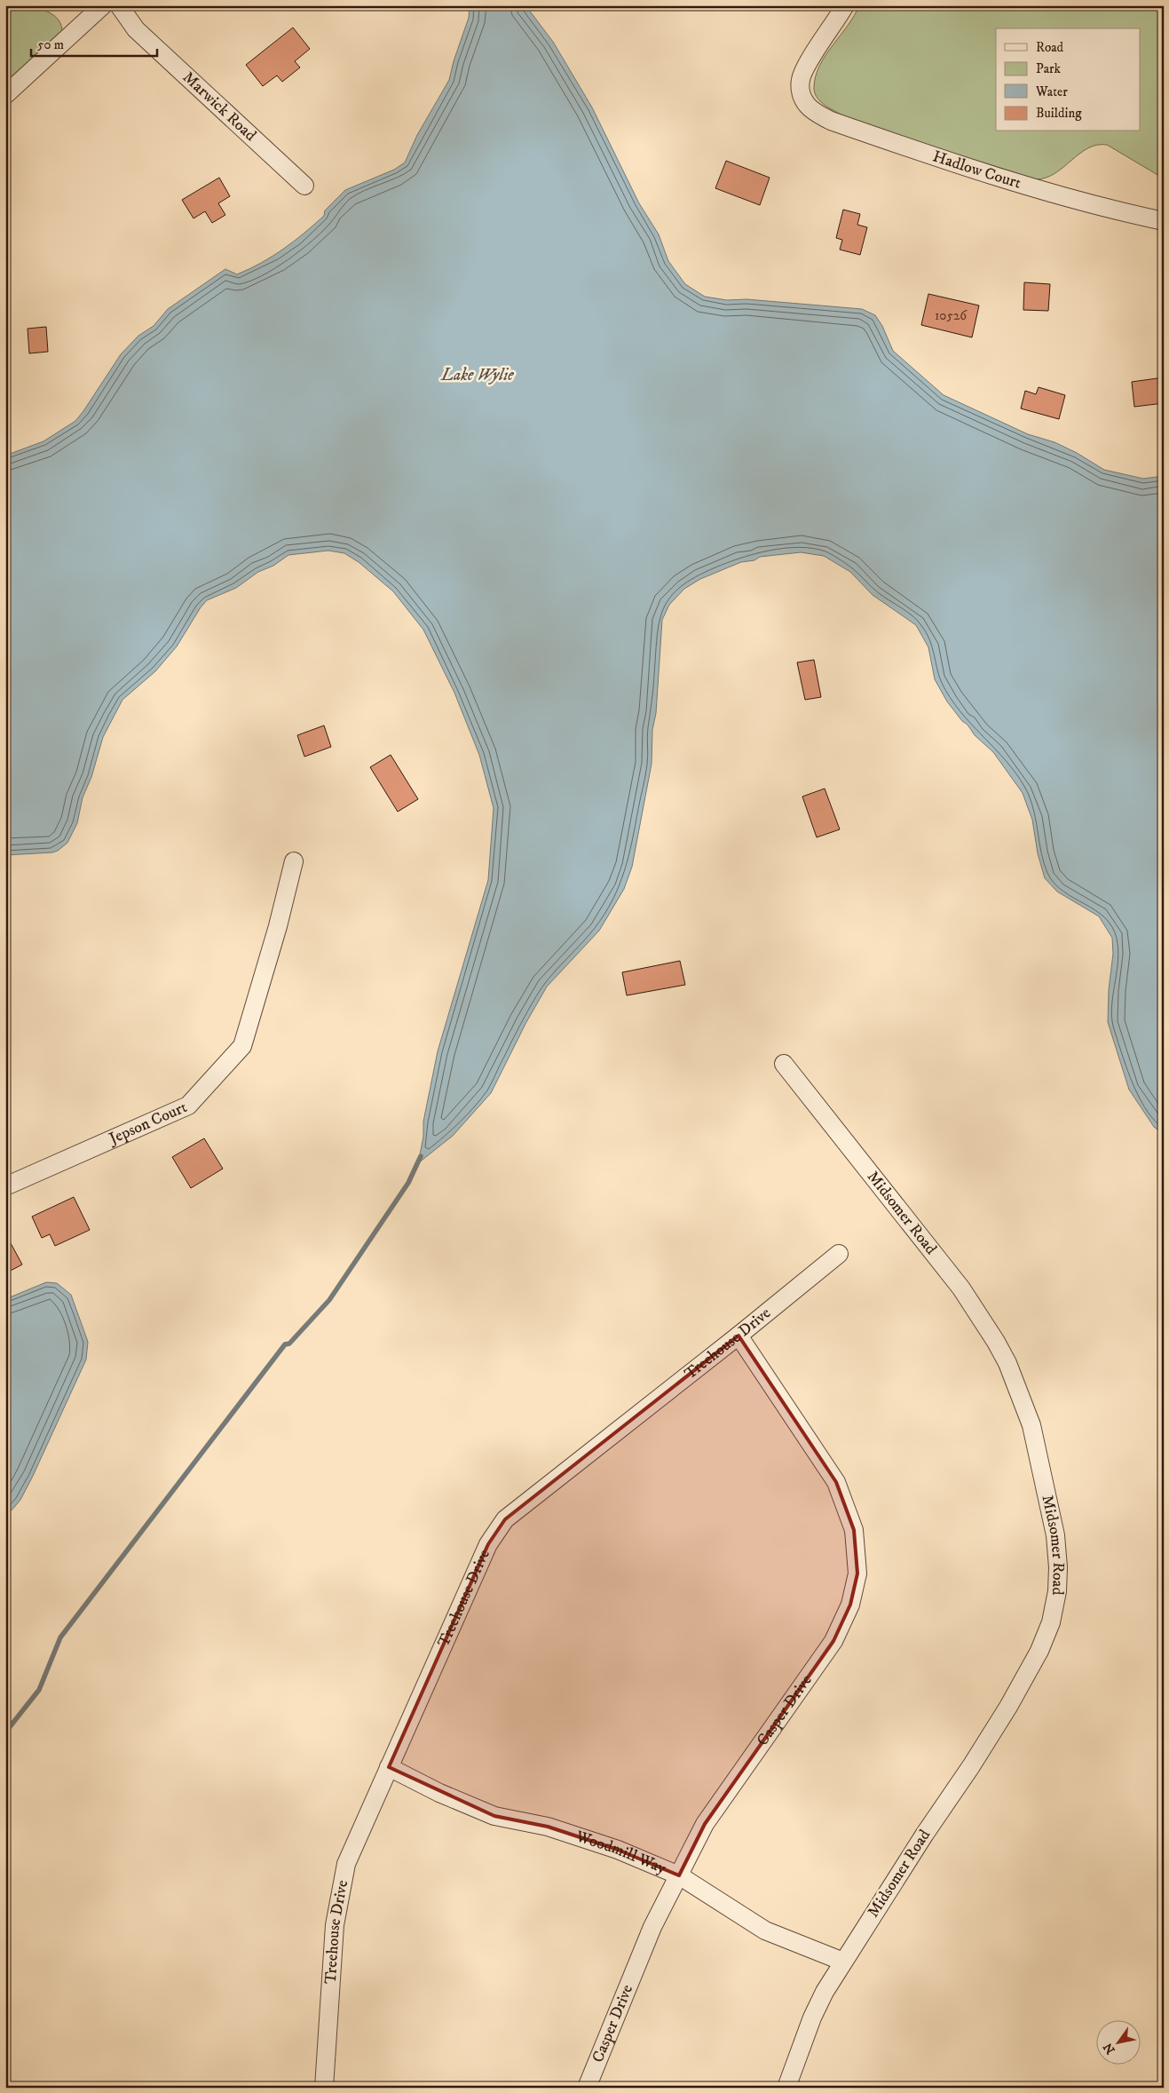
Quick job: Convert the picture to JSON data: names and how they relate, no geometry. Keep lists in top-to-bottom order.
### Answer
{
  "streets": {
    "street": [
      "Marwick Road",
      "Hadlow Court",
      "Jepson Court",
      "Midsomer Road",
      "Treehouse Drive",
      "Casper Drive",
      "Woodmill Way"
    ]
  },
  "crossings": [
    ["Midsomer Road", "Woodmill Way"],
    ["Treehouse Drive", "Casper Drive"],
    ["Treehouse Drive", "Woodmill Way"],
    ["Casper Drive", "Woodmill Way"]
  ],
  "water": ["Lake Wylie"],
  "house_numbers": ["10526"],
  "legend": [
    "Road",
    "Park",
    "Water",
    "Building"
  ],
  "scale_bar": "50 m",
  "north": "bottom left"
}
